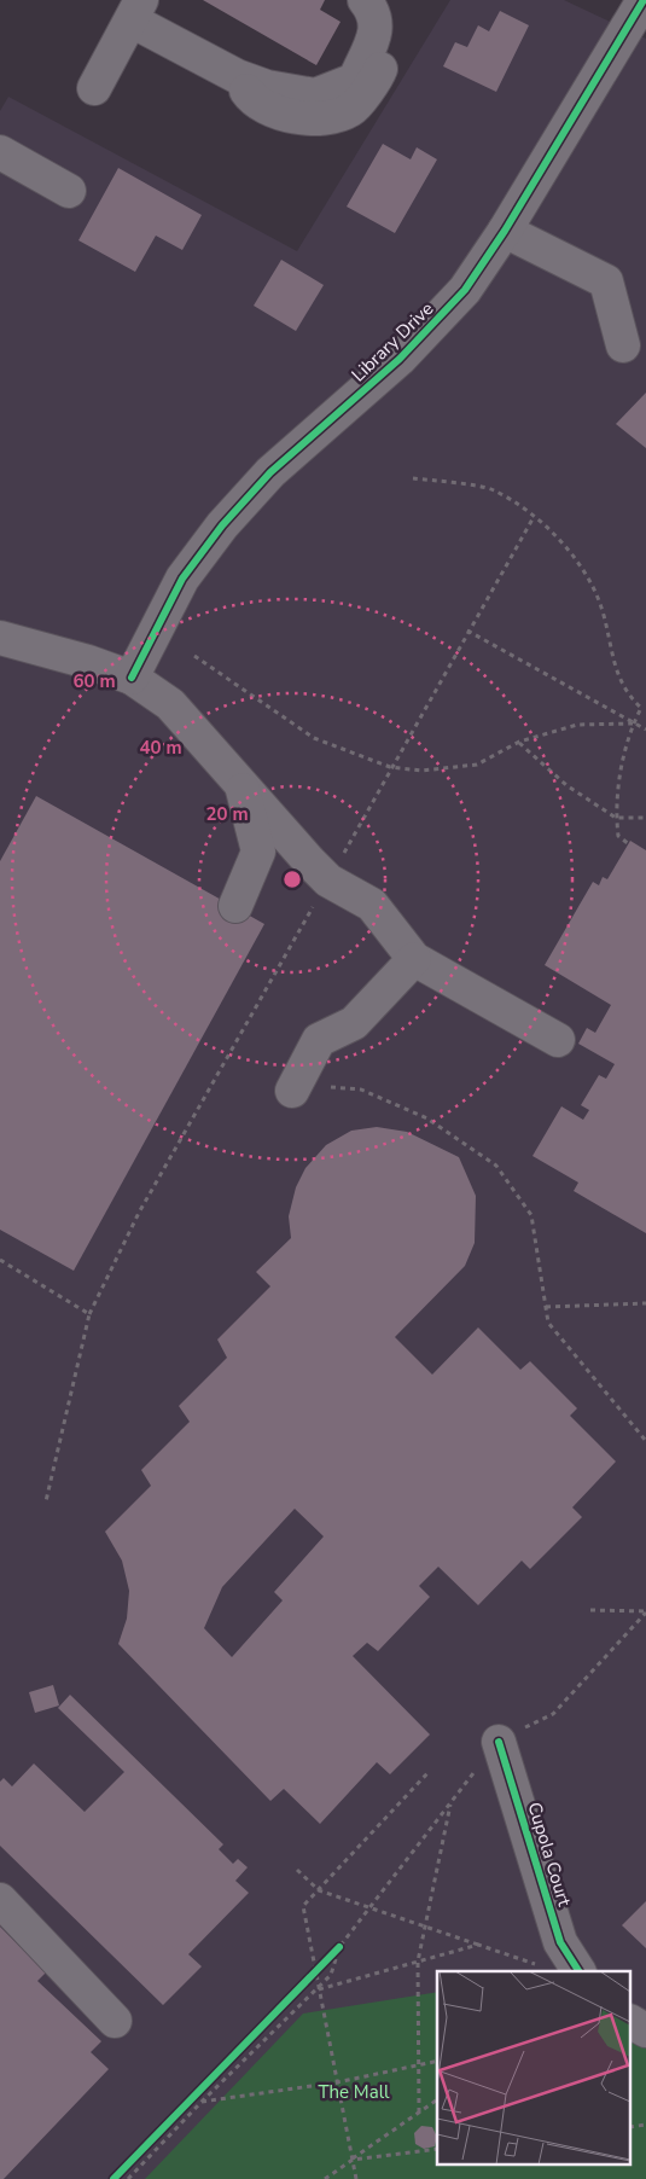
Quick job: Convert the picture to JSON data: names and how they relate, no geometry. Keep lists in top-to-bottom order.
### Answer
{
  "streets": {
    "street": ["Library Drive", "Cupola Court"]
  },
  "parks": ["The Mall"],
  "rings": ["60 m", "40 m", "20 m"]
}
